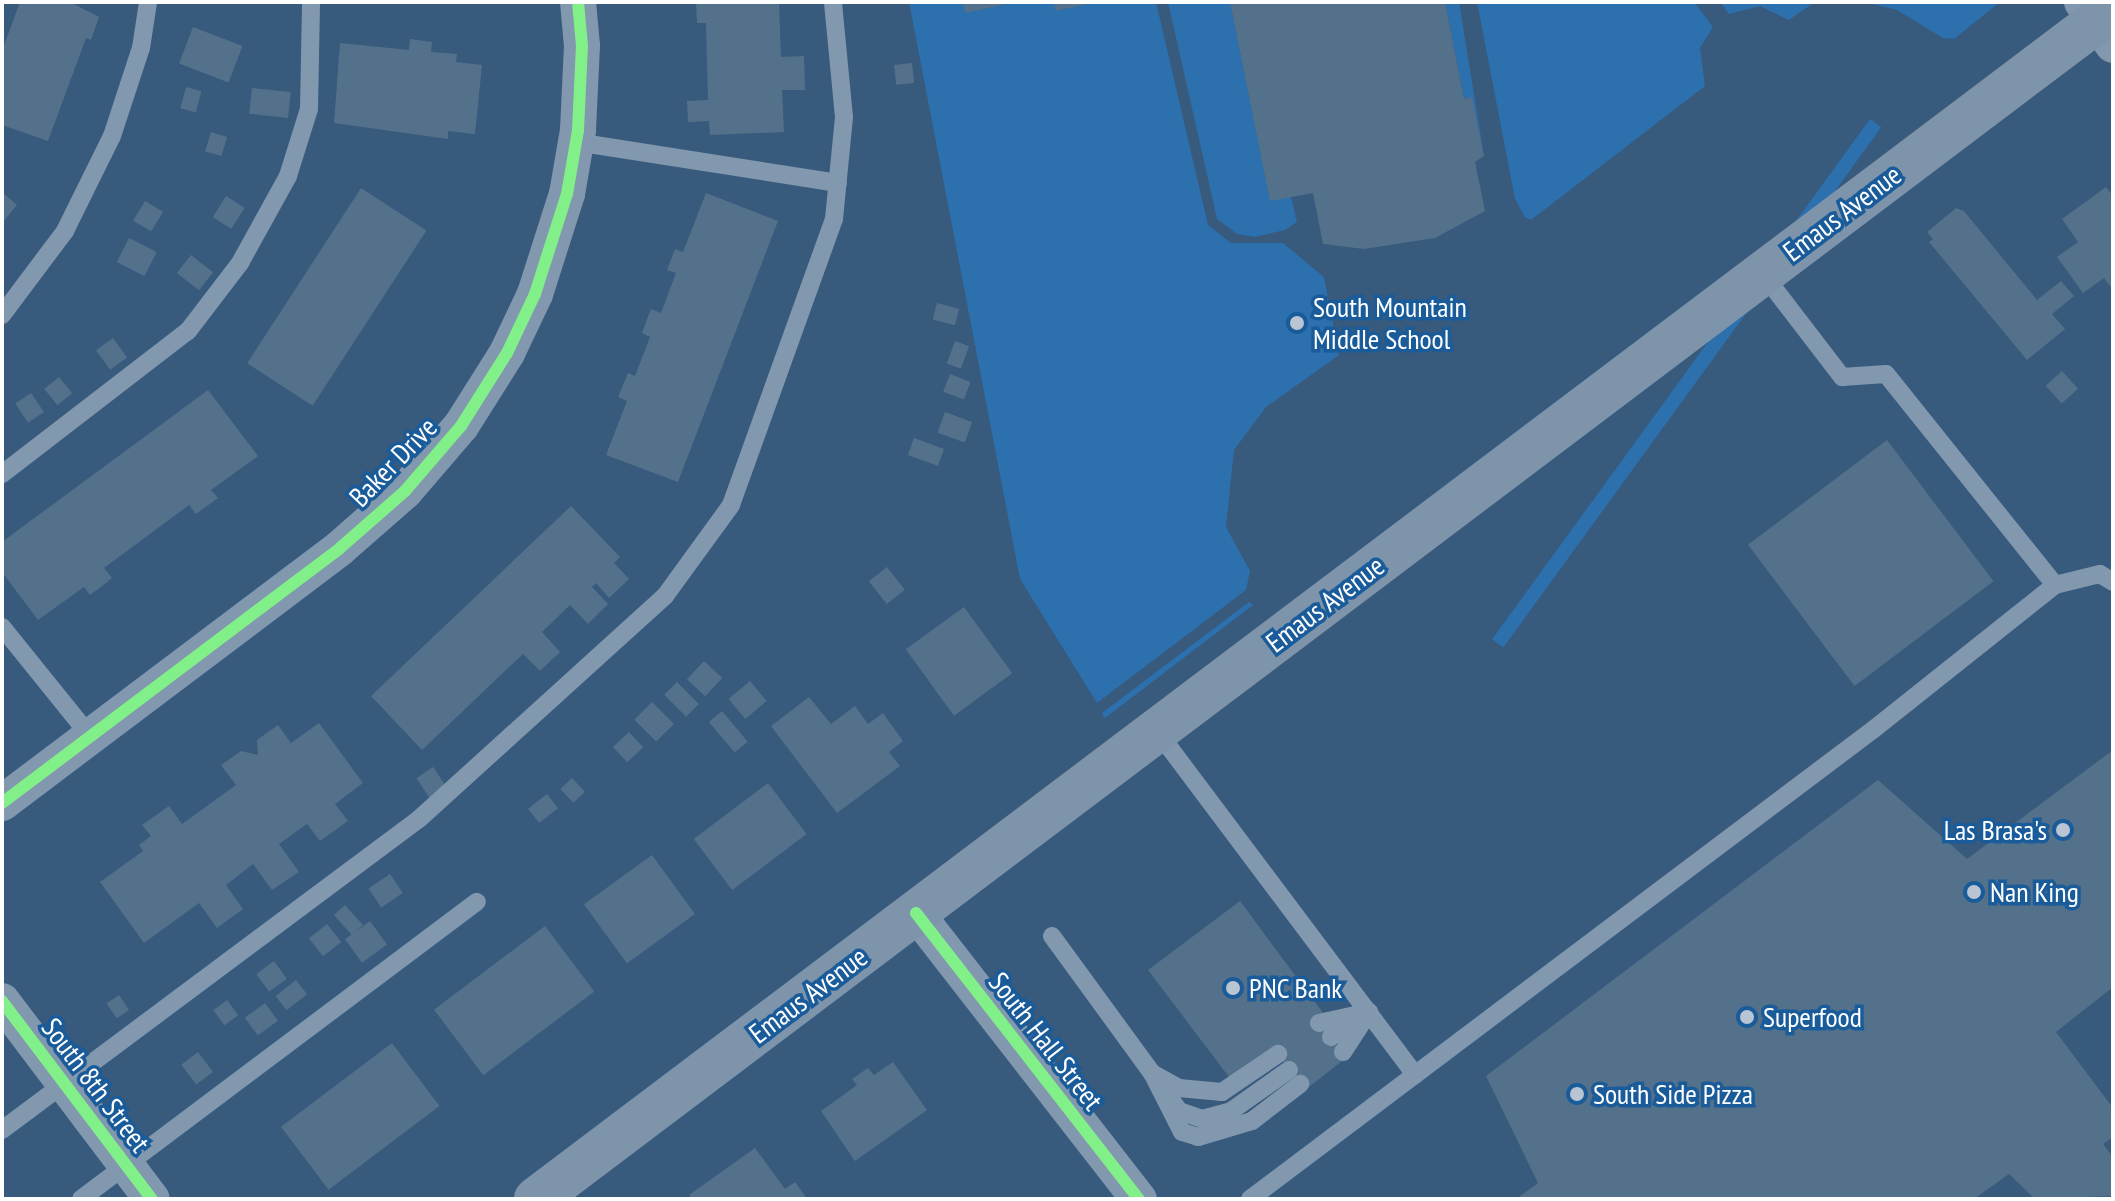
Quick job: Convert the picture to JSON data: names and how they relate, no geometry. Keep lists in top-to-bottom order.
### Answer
{
  "streets": {
    "main road": ["Emaus Avenue"],
    "street": ["Baker Drive", "South Hall Street", "South 8th Street"]
  },
  "crossings": [
    ["Emaus Avenue", "South Hall Street"]
  ],
  "places": [
    "South Mountain Middle School",
    "Las Brasa's",
    "Nan King",
    "PNC Bank",
    "Superfood",
    "South Side Pizza"
  ]
}
